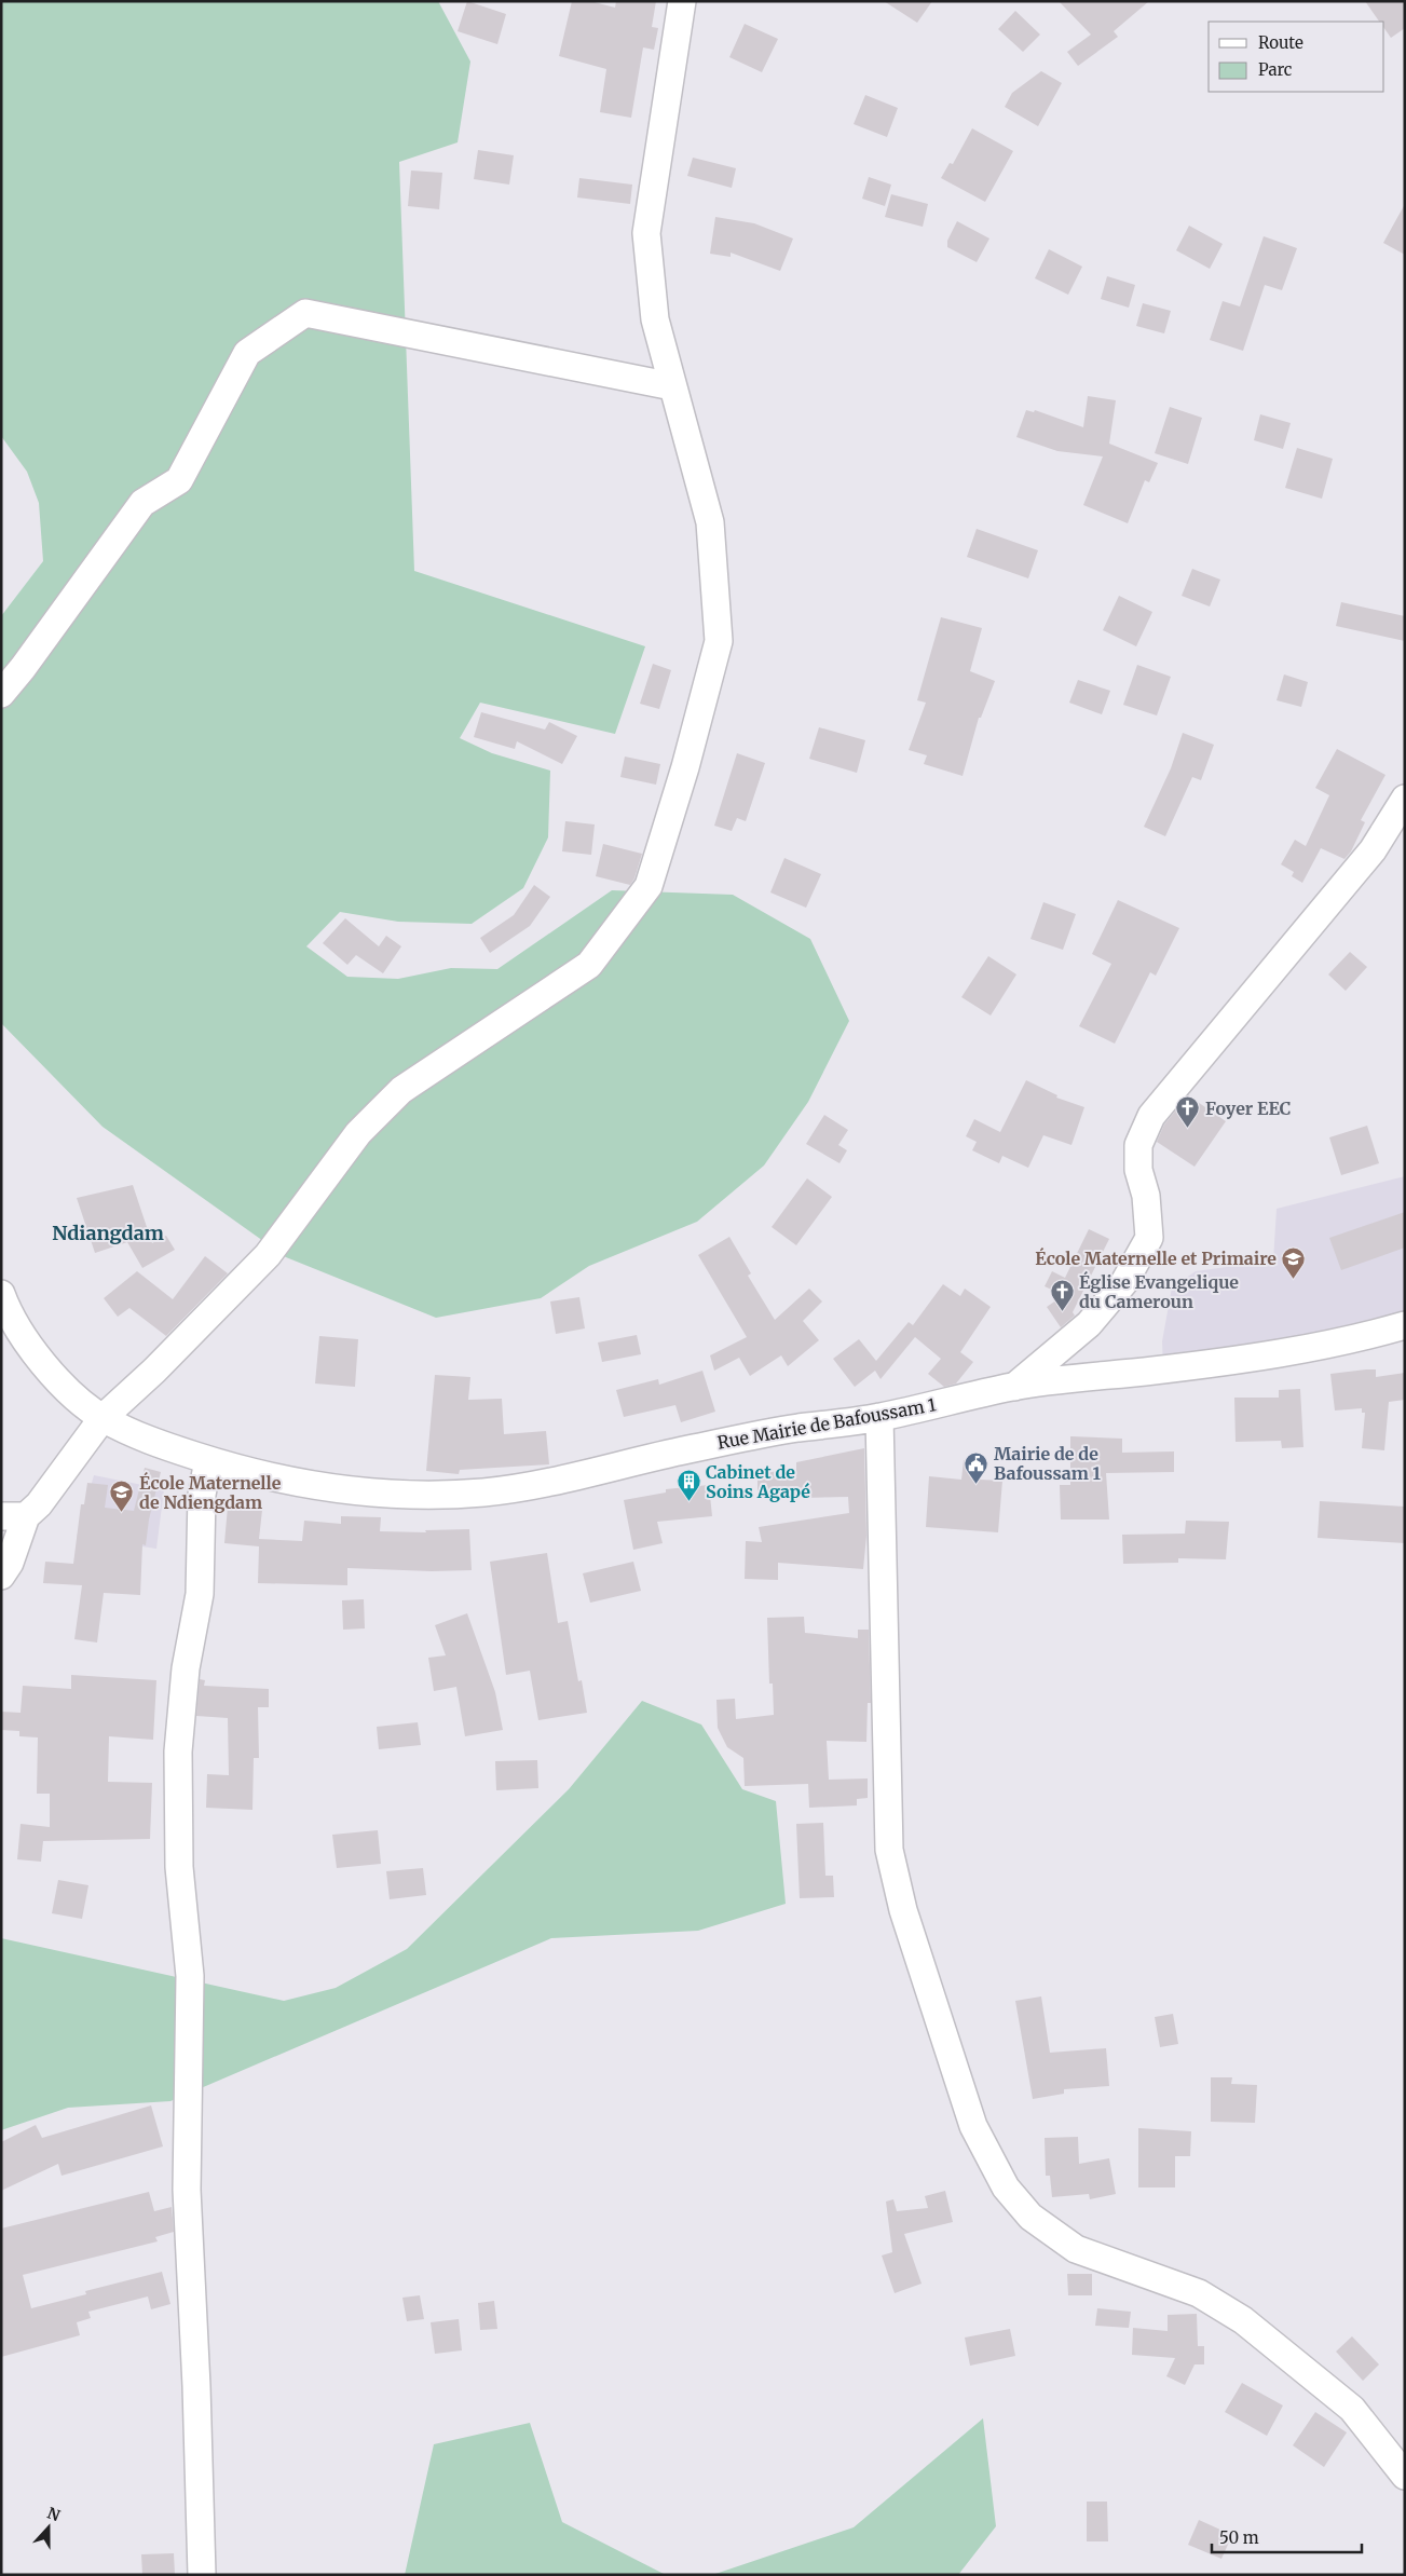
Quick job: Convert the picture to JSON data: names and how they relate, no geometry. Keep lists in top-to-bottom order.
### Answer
{
  "streets": {
    "street": ["Rue Mairie de Bafoussam 1"]
  },
  "districts": ["Ndiangdam"],
  "places": {
    "church": ["Foyer EEC", "Église Evangelique du Cameroun"],
    "school or university": ["École Maternelle et Primaire", "École Maternelle de Ndiengdam"],
    "public building": ["Mairie de de Bafoussam 1"],
    "building": ["Cabinet de Soins Agapé"]
  },
  "legend": ["Route", "Parc"],
  "scale_bar": "50 m",
  "north": "top"
}
